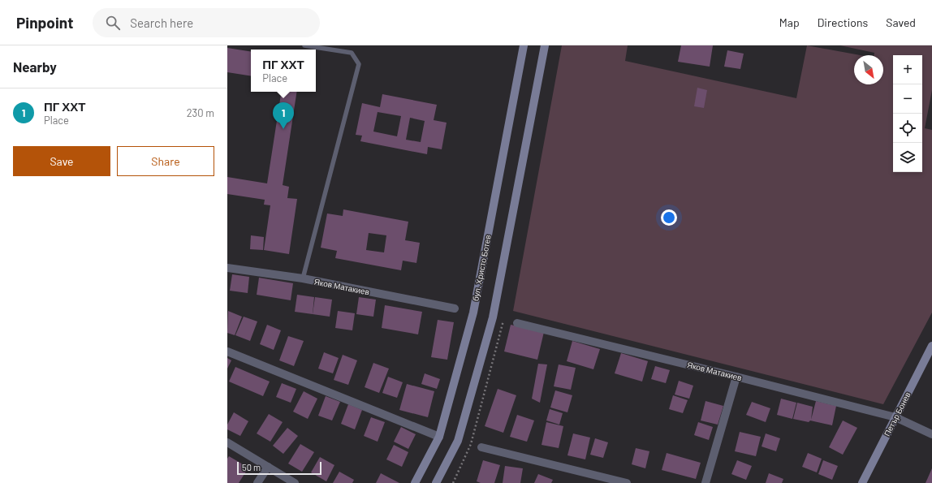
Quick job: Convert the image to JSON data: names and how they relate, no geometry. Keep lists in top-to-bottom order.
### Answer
{
  "streets": {
    "street": ["бул. Христо Ботев", "Яков Матакиев", "Петър Бонев"]
  },
  "crossings": [
    ["Яков Матакиев", "Петър Бонев"]
  ],
  "scale_bar": "50 m",
  "north": "bottom right",
  "page": {
    "header": "Pinpoint",
    "search": "Search here",
    "nav": ["Map", "Directions", "Saved"],
    "heading": "Nearby",
    "popup": ["ПГ ХХТ", "Place"],
    "map_buttons": ["+", "−"],
    "list": [
      {
        "mark": "1",
        "name": "ПГ ХХТ",
        "note": "Place",
        "value": "230 m"
      }
    ],
    "pins": "1",
    "buttons": ["Save", "Share"],
    "scale": "50 m"
  }
}
